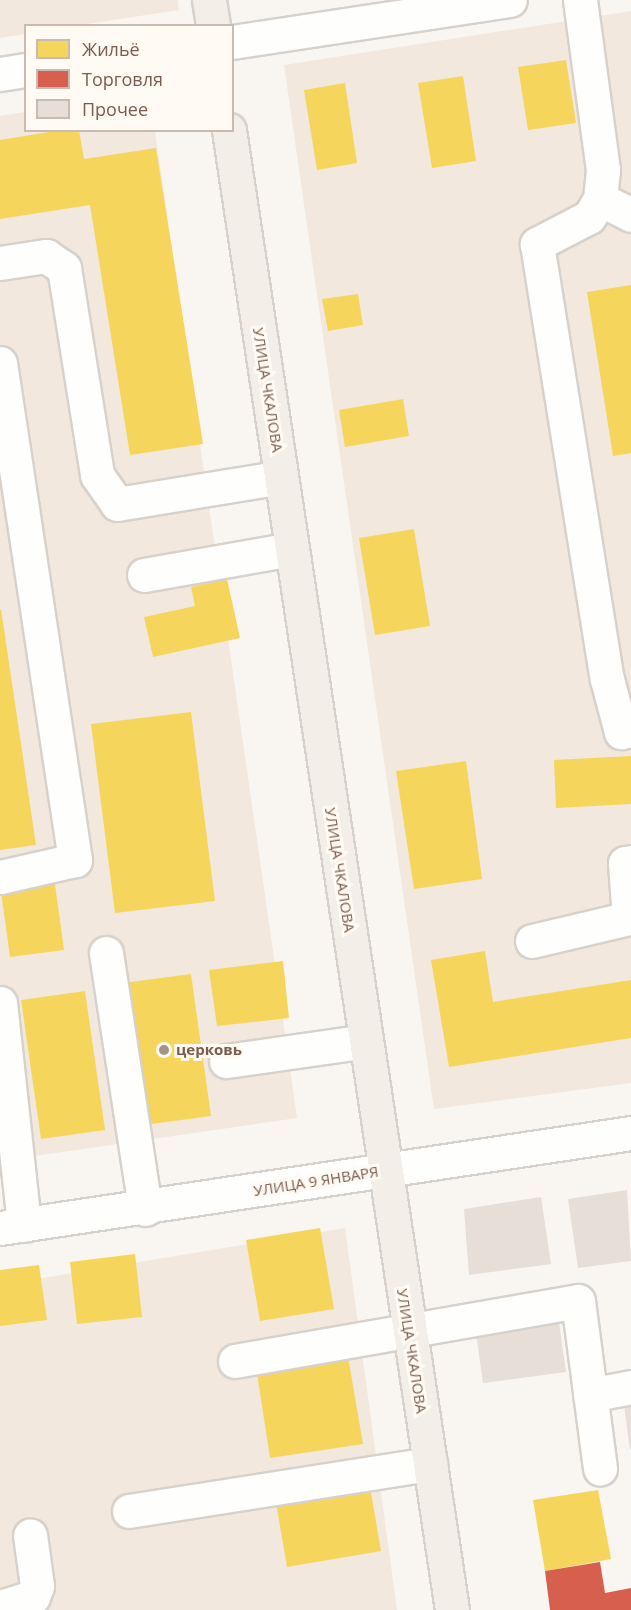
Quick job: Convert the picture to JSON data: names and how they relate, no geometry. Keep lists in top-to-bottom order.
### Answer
{
  "streets": {
    "main road": ["УЛИЦА ЧКАЛОВА"],
    "street": ["УЛИЦА 9 ЯНВАРЯ"]
  },
  "crossings": [
    ["УЛИЦА ЧКАЛОВА", "УЛИЦА 9 ЯНВАРЯ"]
  ],
  "places": ["церковь"],
  "legend": ["Жильё", "Торговля", "Прочее"]
}
